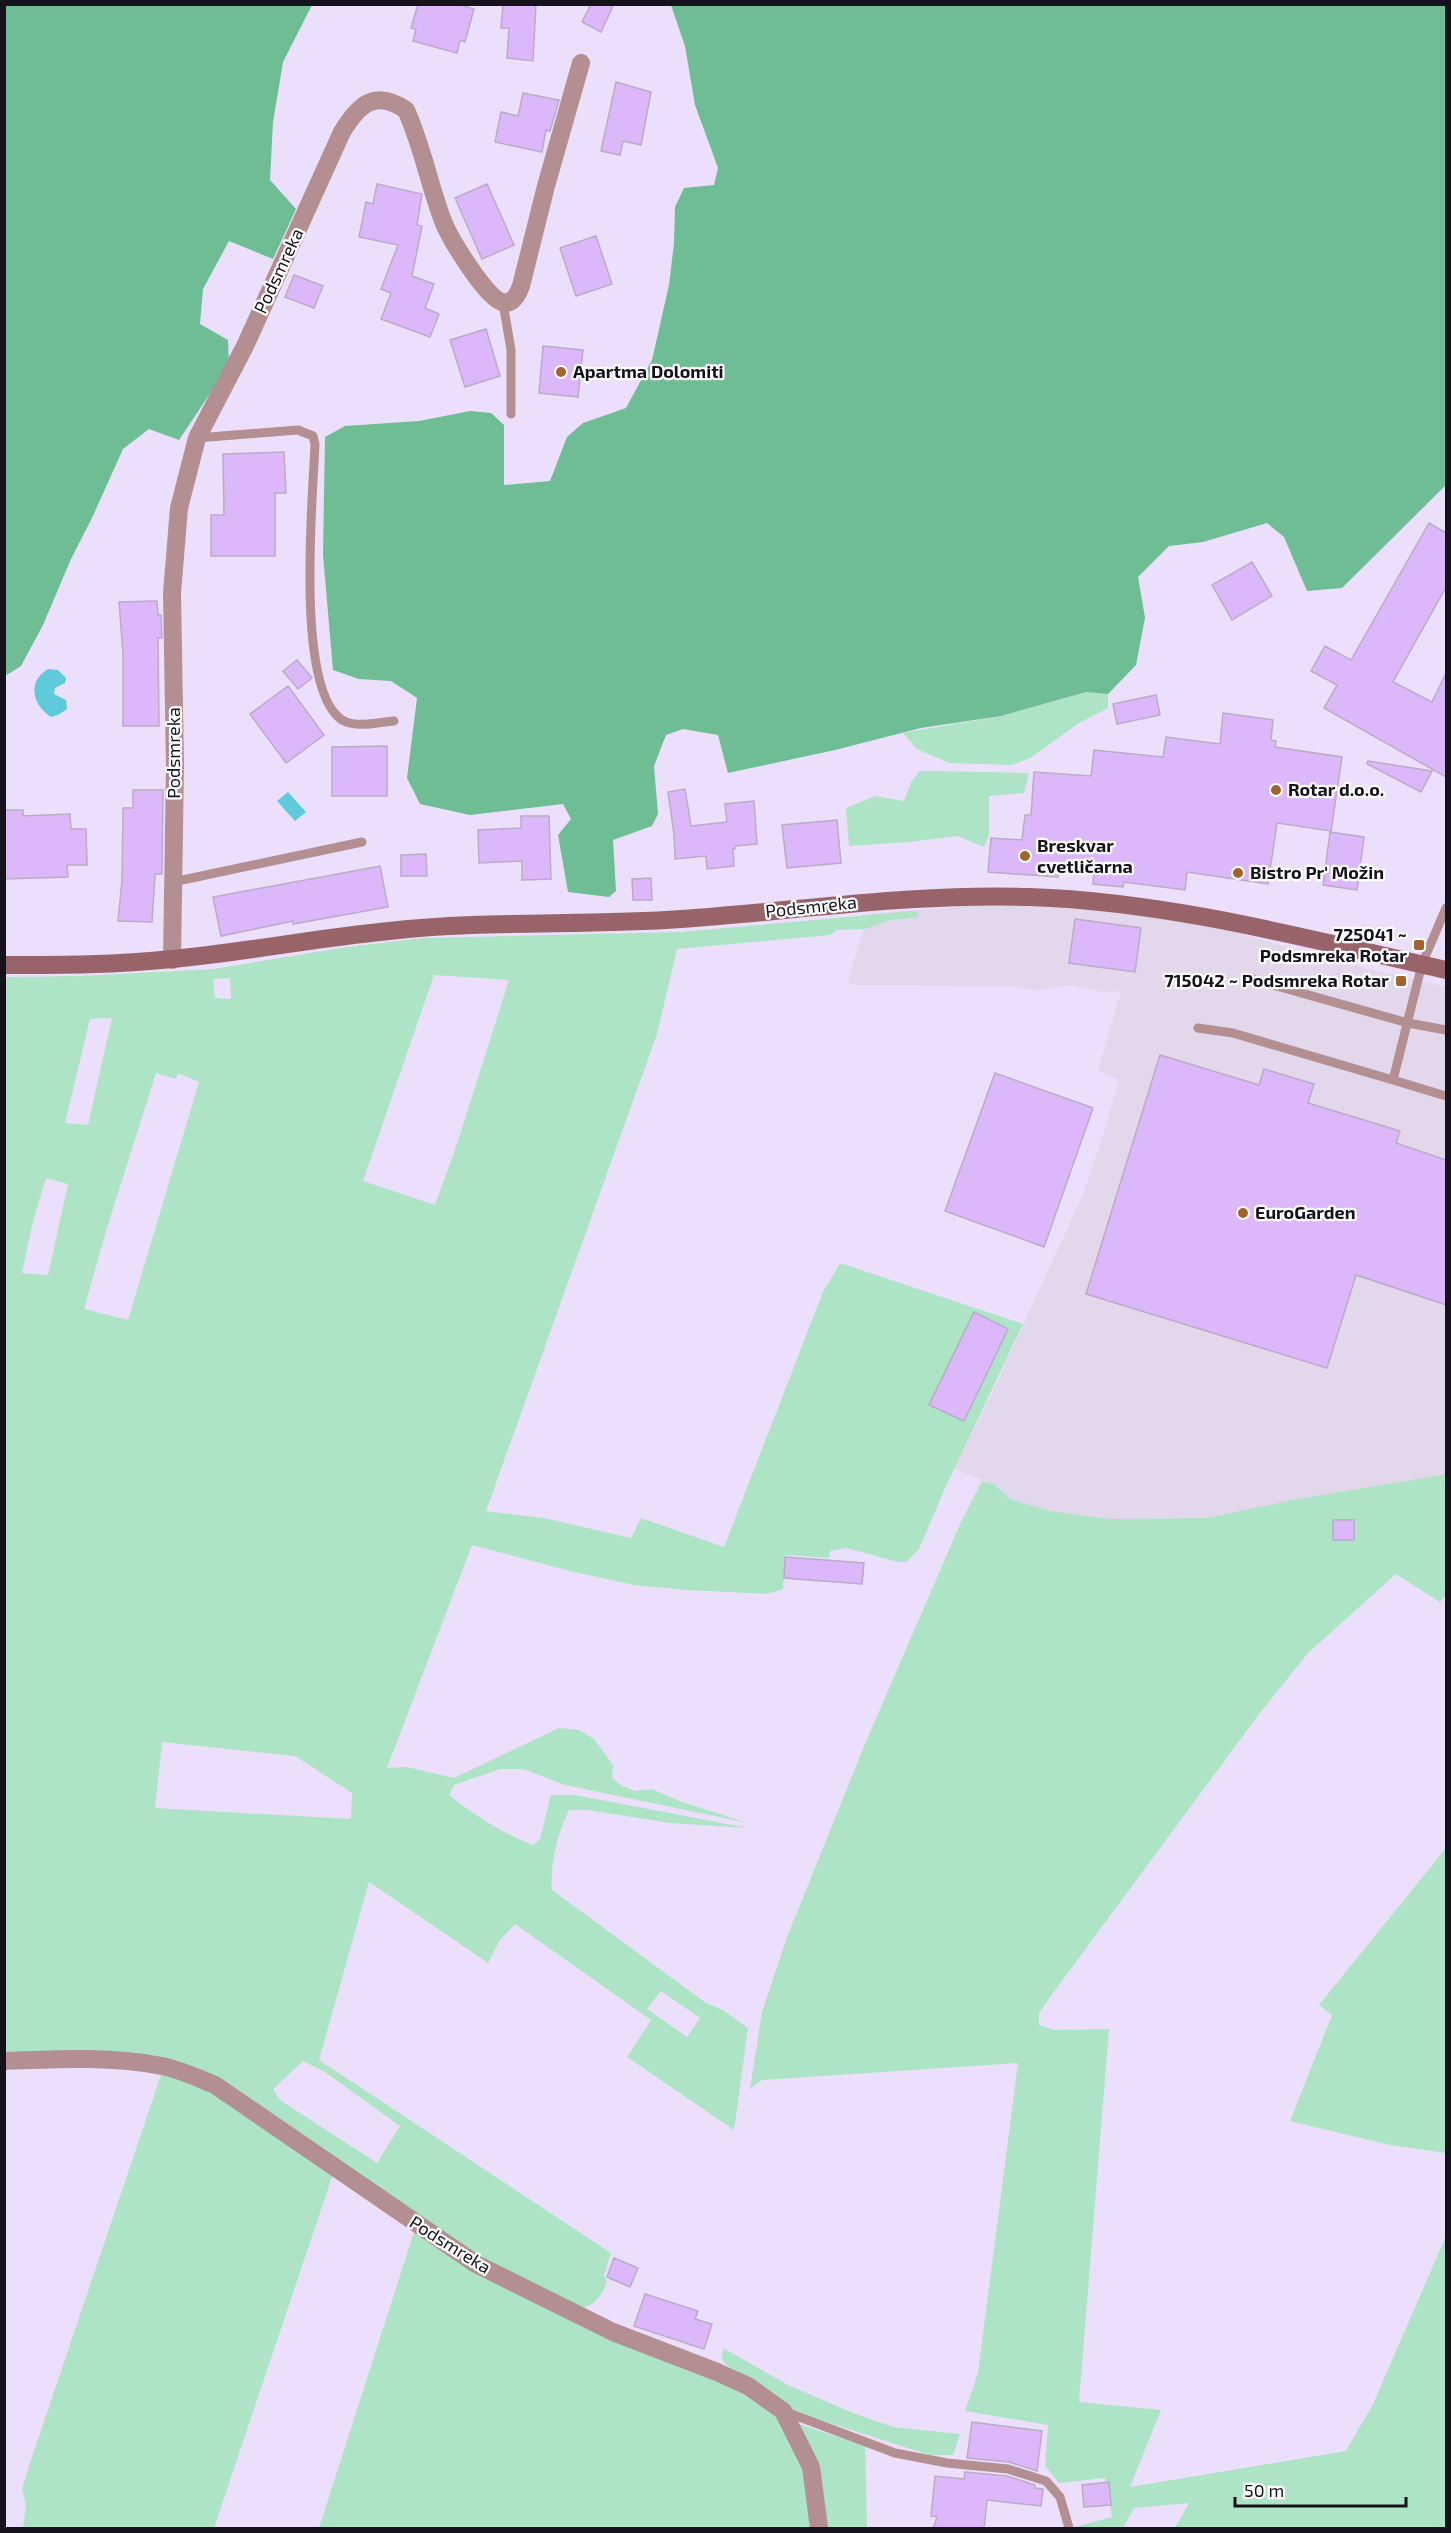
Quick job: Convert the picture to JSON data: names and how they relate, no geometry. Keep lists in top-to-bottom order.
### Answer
{
  "streets": {
    "street": ["Podsmreka"]
  },
  "places": {
    "other": [
      "Apartma Dolomiti",
      "Rotar d.o.o.",
      "Breskvar cvetličarna",
      "Bistro Pr' Možin",
      "EuroGarden"
    ],
    "transit": ["725041 ~ Podsmreka Rotar", "715042 ~ Podsmreka Rotar"]
  },
  "scale_bar": "50 m"
}
